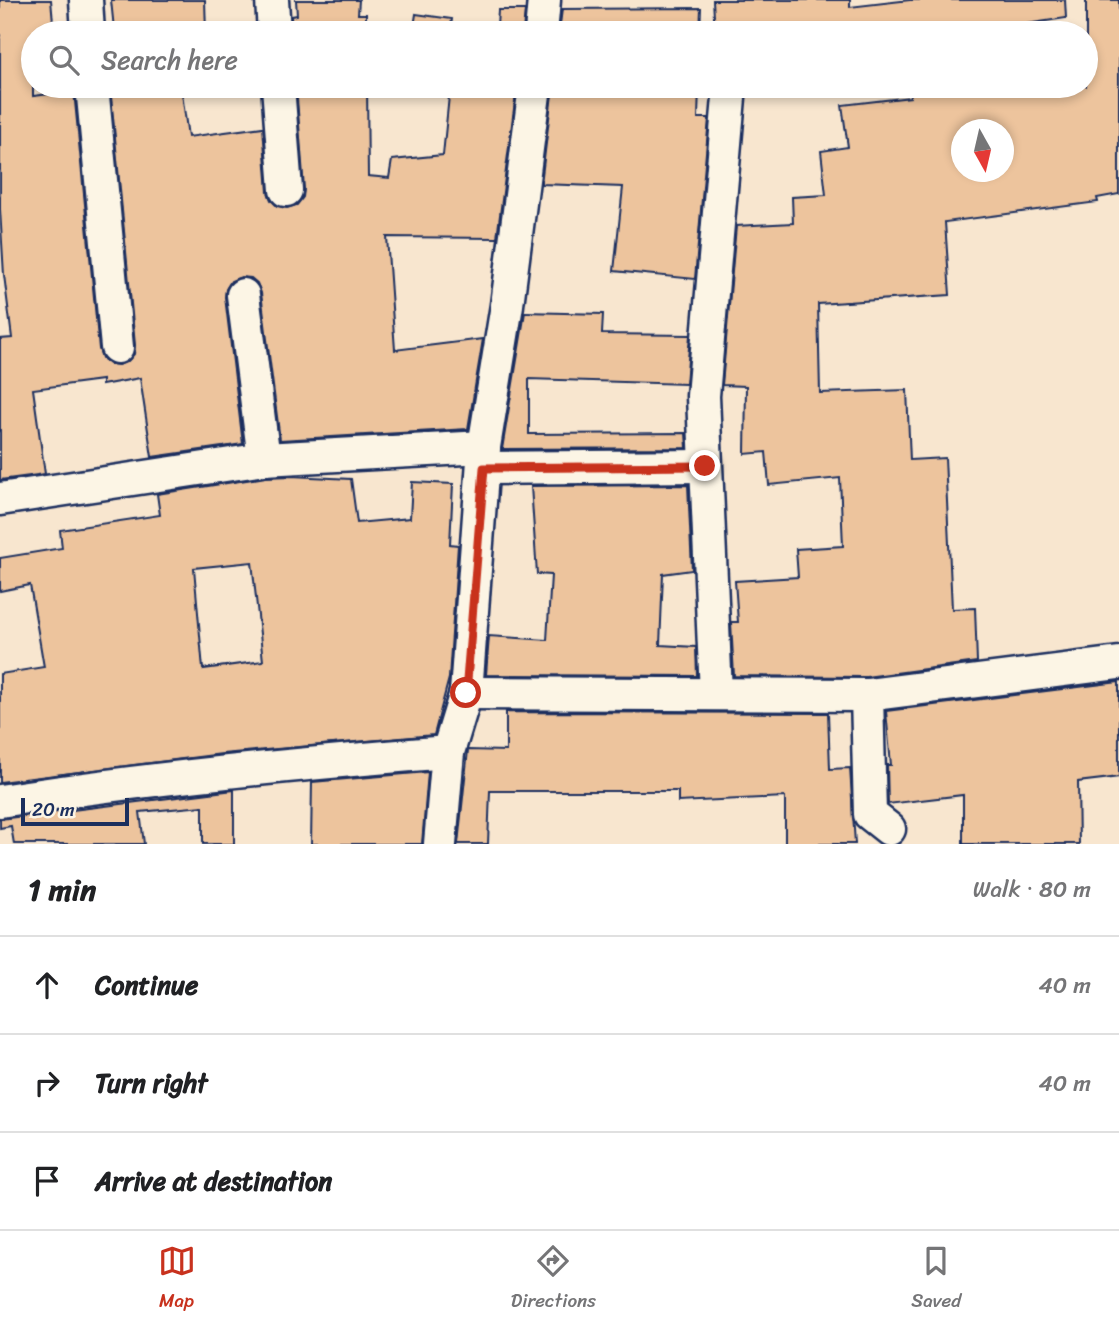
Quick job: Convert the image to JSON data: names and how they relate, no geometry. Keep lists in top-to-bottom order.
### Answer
{
  "scale_bar": "20 m",
  "north": "bottom",
  "page": {
    "search": "Search here",
    "scale": "20 m",
    "heading": ["1 min", "Walk · 80 m"],
    "list": [
      ["Continue", "40 m"],
      ["Turn right", "40 m"],
      "Arrive at destination"
    ],
    "nav": ["Map", "Directions", "Saved"]
  }
}
